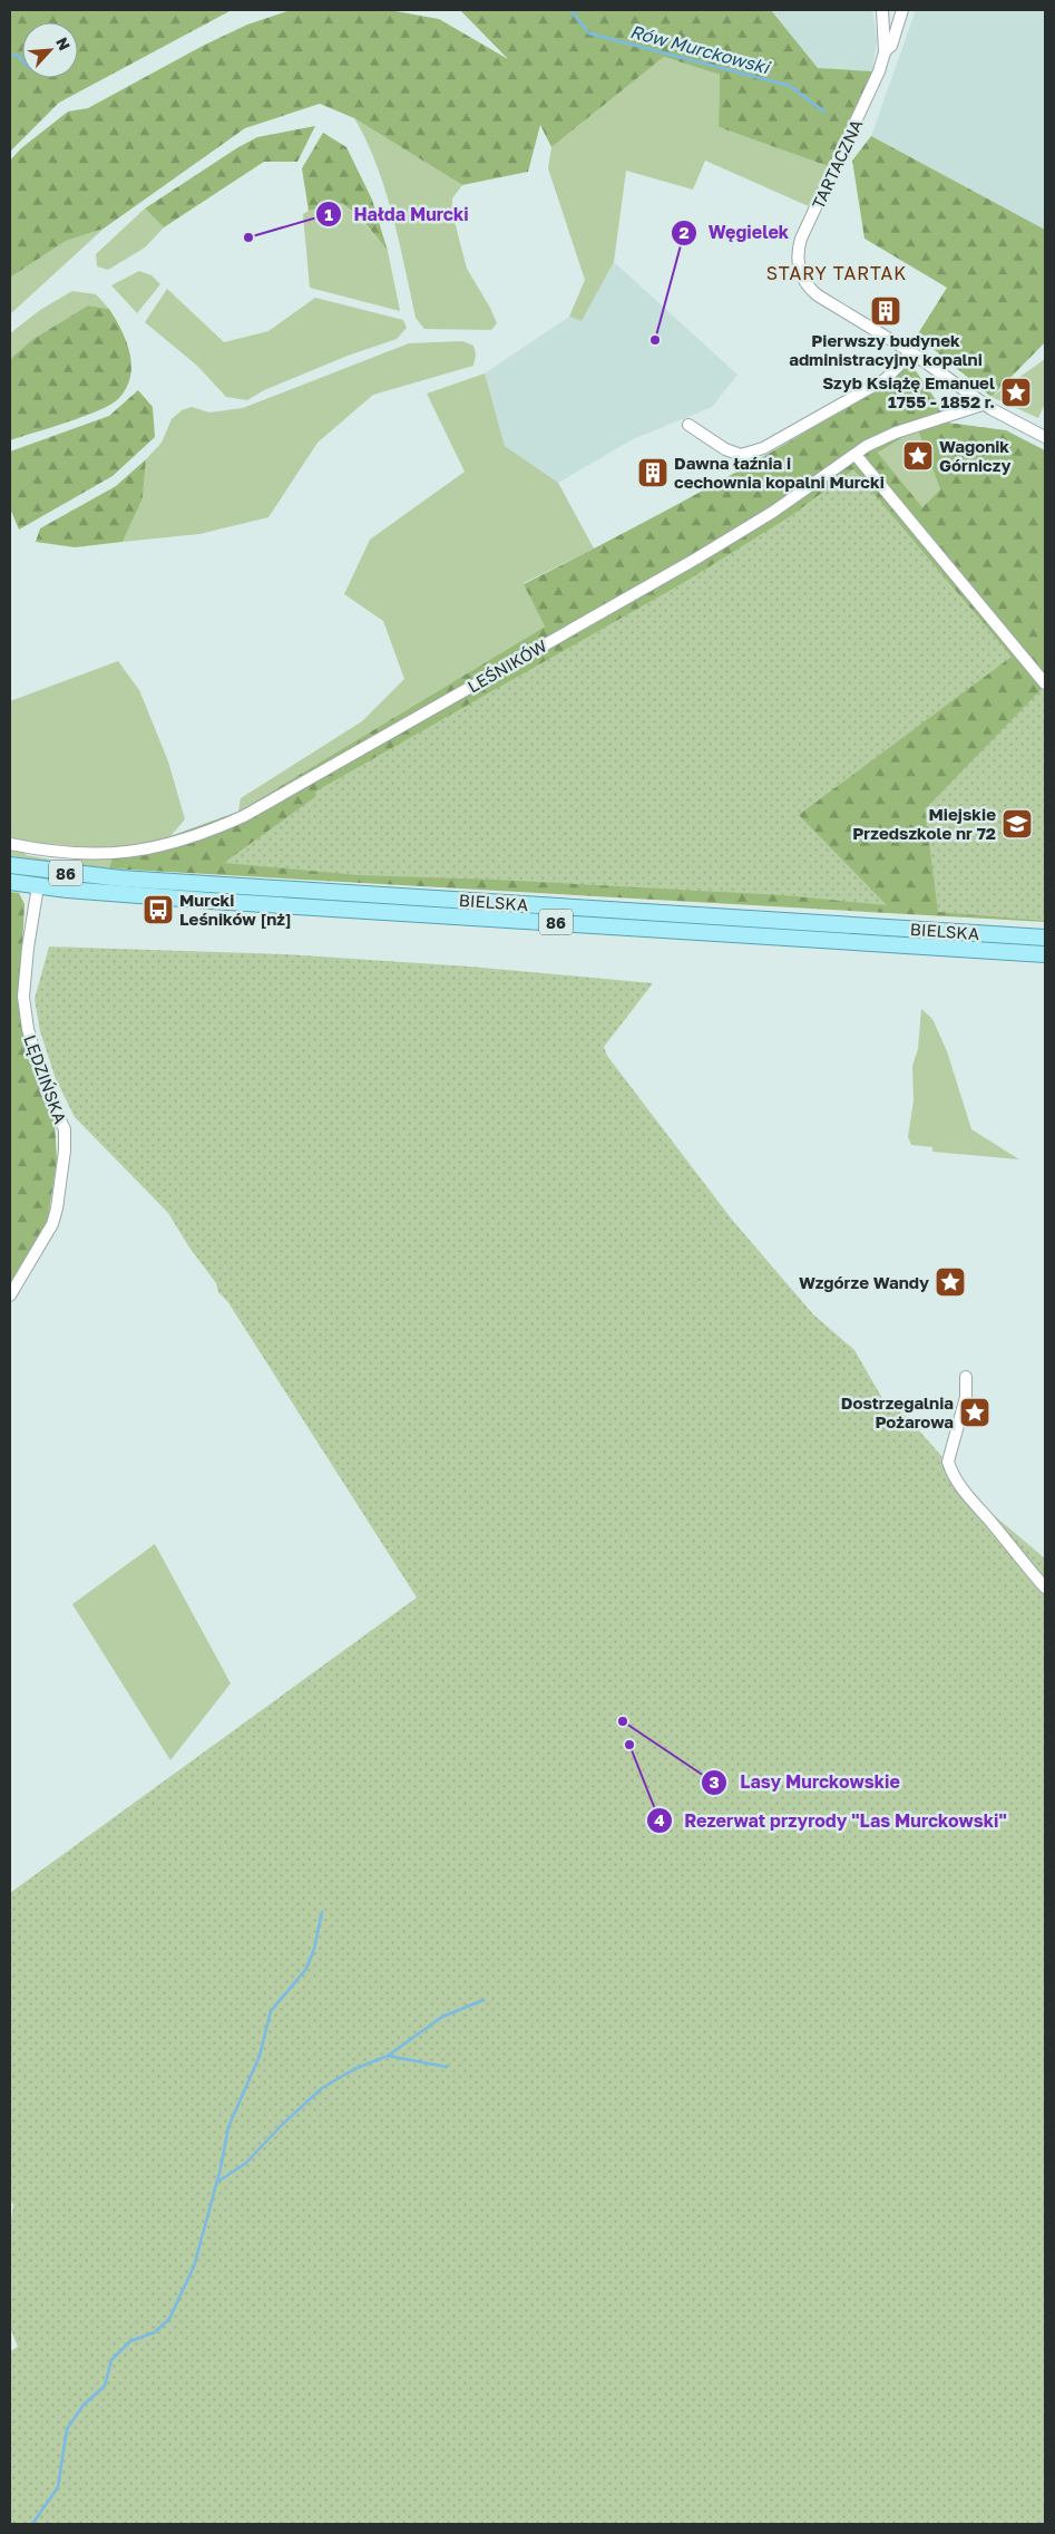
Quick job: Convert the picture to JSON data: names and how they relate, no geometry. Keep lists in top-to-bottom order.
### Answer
{
  "streets": {
    "main road": ["86", "BIELSKA"],
    "street": ["TARTACZNA", "LEŚNIKÓW", "LĘDZIŃSKA"]
  },
  "crossings": [
    ["BIELSKA", "LĘDZIŃSKA"]
  ],
  "districts": ["STARY TARTAK"],
  "water": ["Rów Murckowski"],
  "places": {
    "other": [
      "Hałda Murcki",
      "Węgielek",
      "Lasy Murckowskie",
      "Rezerwat przyrody \"Las Murckowski\""
    ],
    "building": ["Pierwszy budynek administracyjny kopalni", "Dawna łaźnia i cechownia kopalni Murcki"],
    "place": [
      "Szyb Książę Emanuel 1755 - 1852 r.",
      "Wagonik Górniczy",
      "Wzgórze Wandy",
      "Dostrzegalnia Pożarowa"
    ],
    "school or university": ["Miejskie Przedszkole nr 72"],
    "bus stop": ["Murcki Leśników [nż]"]
  },
  "north": "top right"
}
